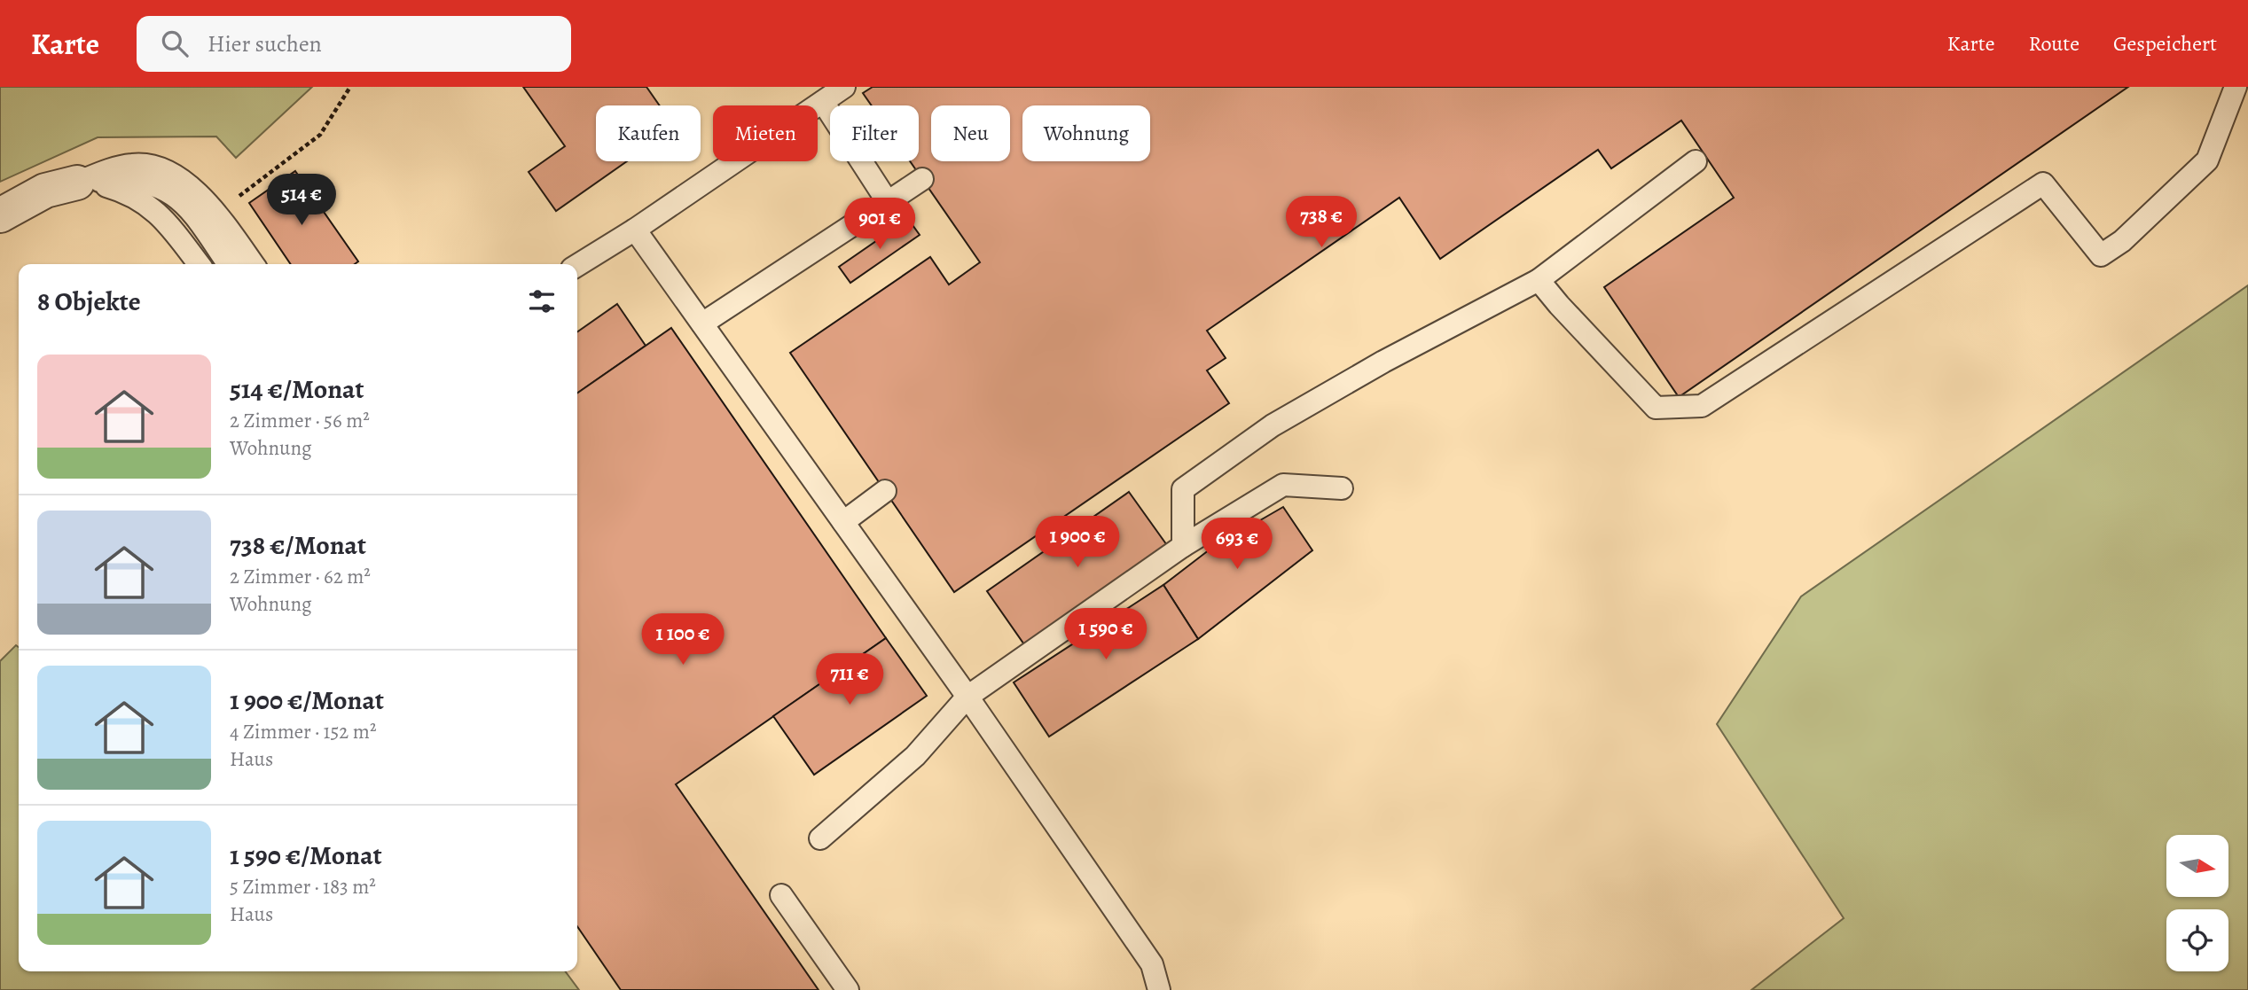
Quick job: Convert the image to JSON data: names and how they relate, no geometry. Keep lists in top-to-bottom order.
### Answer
{
  "north": "right",
  "page": {
    "header": "Karte",
    "search": "Hier suchen",
    "nav": ["Karte", "Route", "Gespeichert"],
    "chip": [
      "Kaufen",
      "Mieten",
      "Filter",
      "Neu",
      "Wohnung"
    ],
    "price": [
      "514 €",
      "738 €",
      "901 €",
      "1 900 €",
      "693 €",
      "1 590 €",
      "1 100 €",
      "711 €"
    ],
    "heading": "8 Objekte",
    "list": [
      {
        "name": "514 €/Monat",
        "note": "2 Zimmer · 56 m² · Wohnung"
      },
      {
        "name": "738 €/Monat",
        "note": "2 Zimmer · 62 m² · Wohnung"
      },
      {
        "name": "1 900 €/Monat",
        "note": "4 Zimmer · 152 m² · Haus"
      },
      {
        "name": "1 590 €/Monat",
        "note": "5 Zimmer · 183 m² · Haus"
      }
    ]
  }
}
